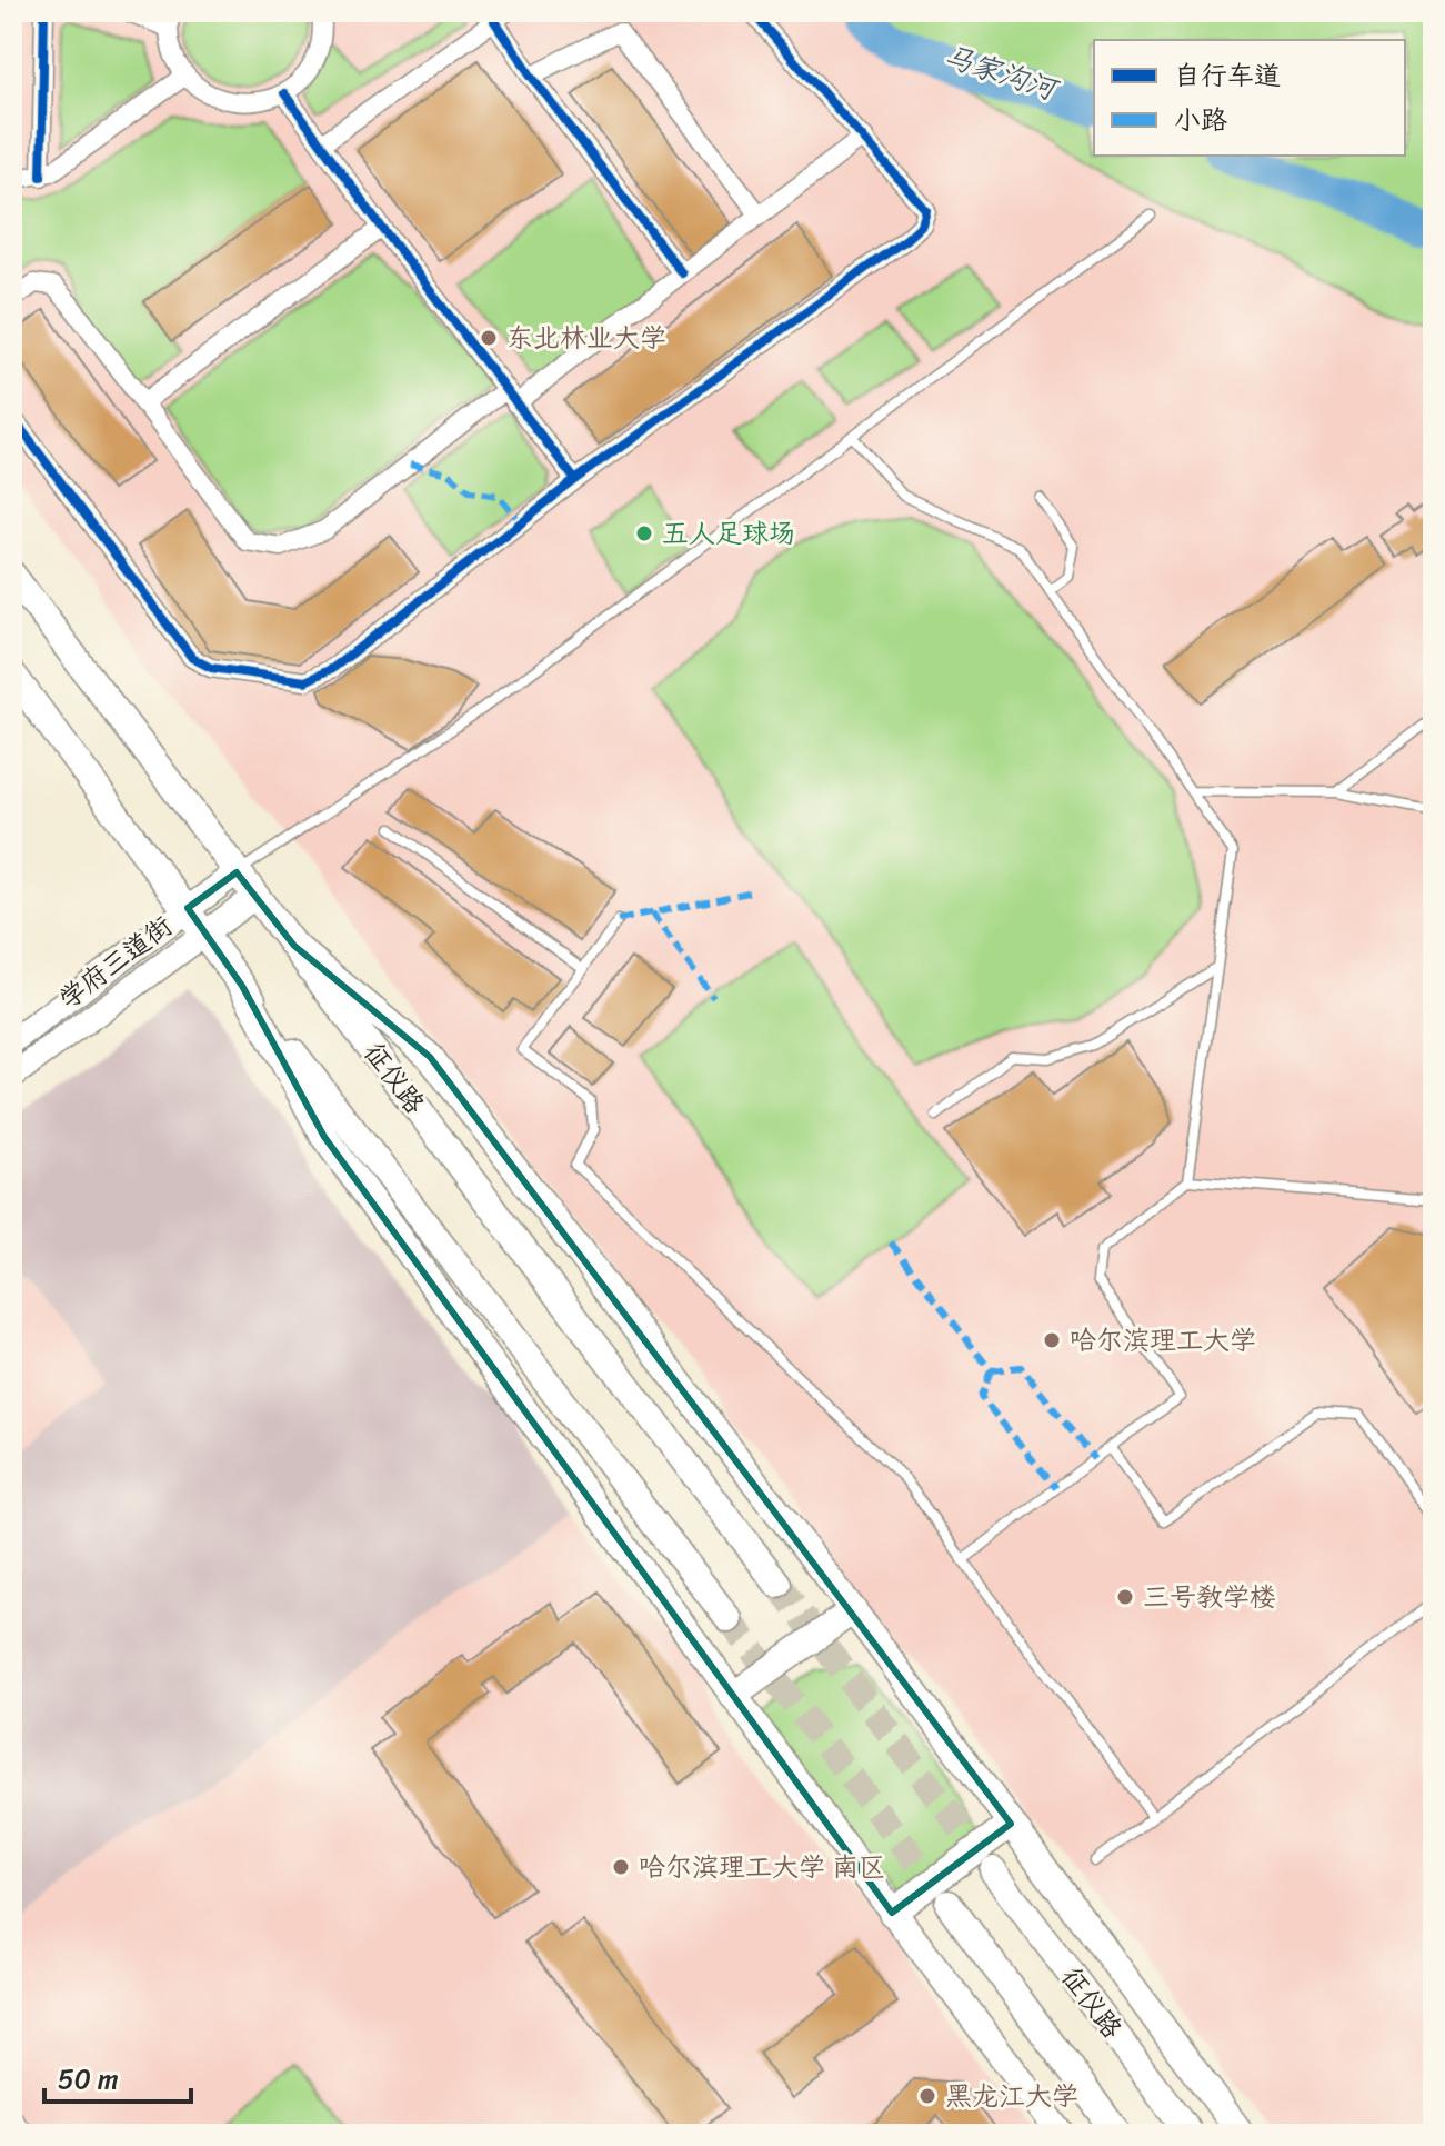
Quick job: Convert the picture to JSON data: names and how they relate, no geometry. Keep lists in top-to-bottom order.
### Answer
{
  "streets": {
    "main road": ["学府三道街", "征仪路"]
  },
  "crossings": [
    ["学府三道街", "征仪路"]
  ],
  "water": ["马家沟河"],
  "places": [
    "东北林业大学",
    "五人足球场",
    "哈尔滨理工大学",
    "三号教学楼",
    "哈尔滨理工大学 南区",
    "黑龙江大学"
  ],
  "legend": ["自行车道", "小路"],
  "scale_bar": "50 m"
}
